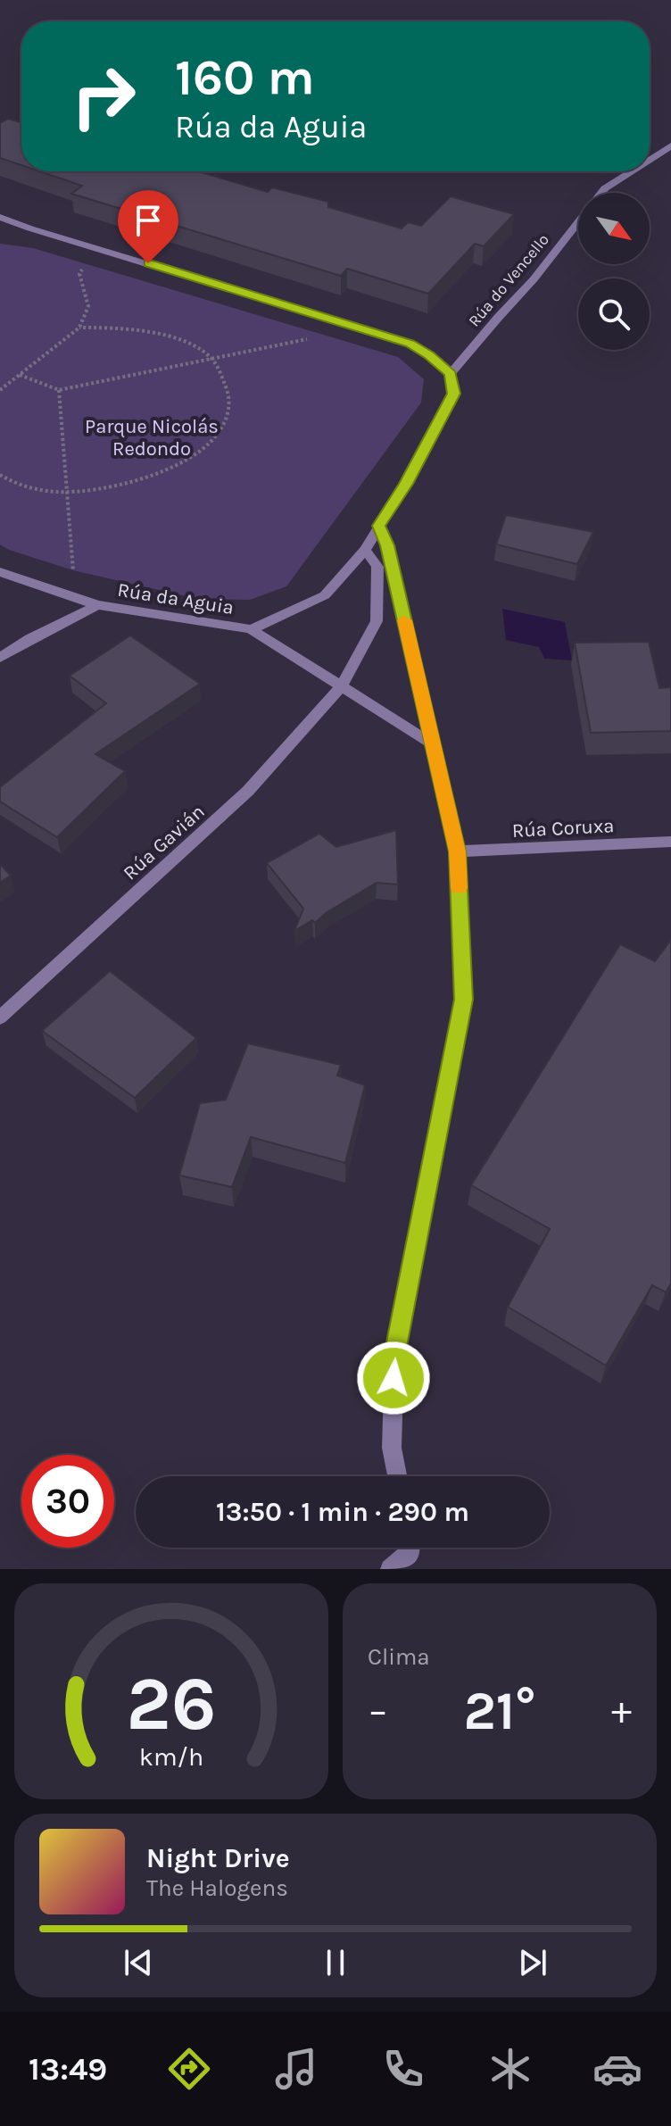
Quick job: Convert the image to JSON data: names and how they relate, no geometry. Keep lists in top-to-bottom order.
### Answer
{
  "streets": {
    "street": [
      "Rúa do Vencello",
      "Rúa da Aguia",
      "Rúa Coruxa",
      "Rúa Gavián"
    ]
  },
  "crossings": [
    ["Rúa do Vencello", "Rúa da Aguia"]
  ],
  "parks": ["Parque Nicolás Redondo"],
  "north": "bottom right",
  "page": {
    "turn": ["160 m", "Rúa da Aguia"],
    "limit": "30",
    "trip": "13:50 · 1 min · 290 m",
    "tile": "Clima",
    "heat": ["−", "21°", "+"],
    "song": ["Night Drive", "The Halogens"],
    "tabs": "13:49",
    "gauge": ["26", "km/h"]
  }
}
